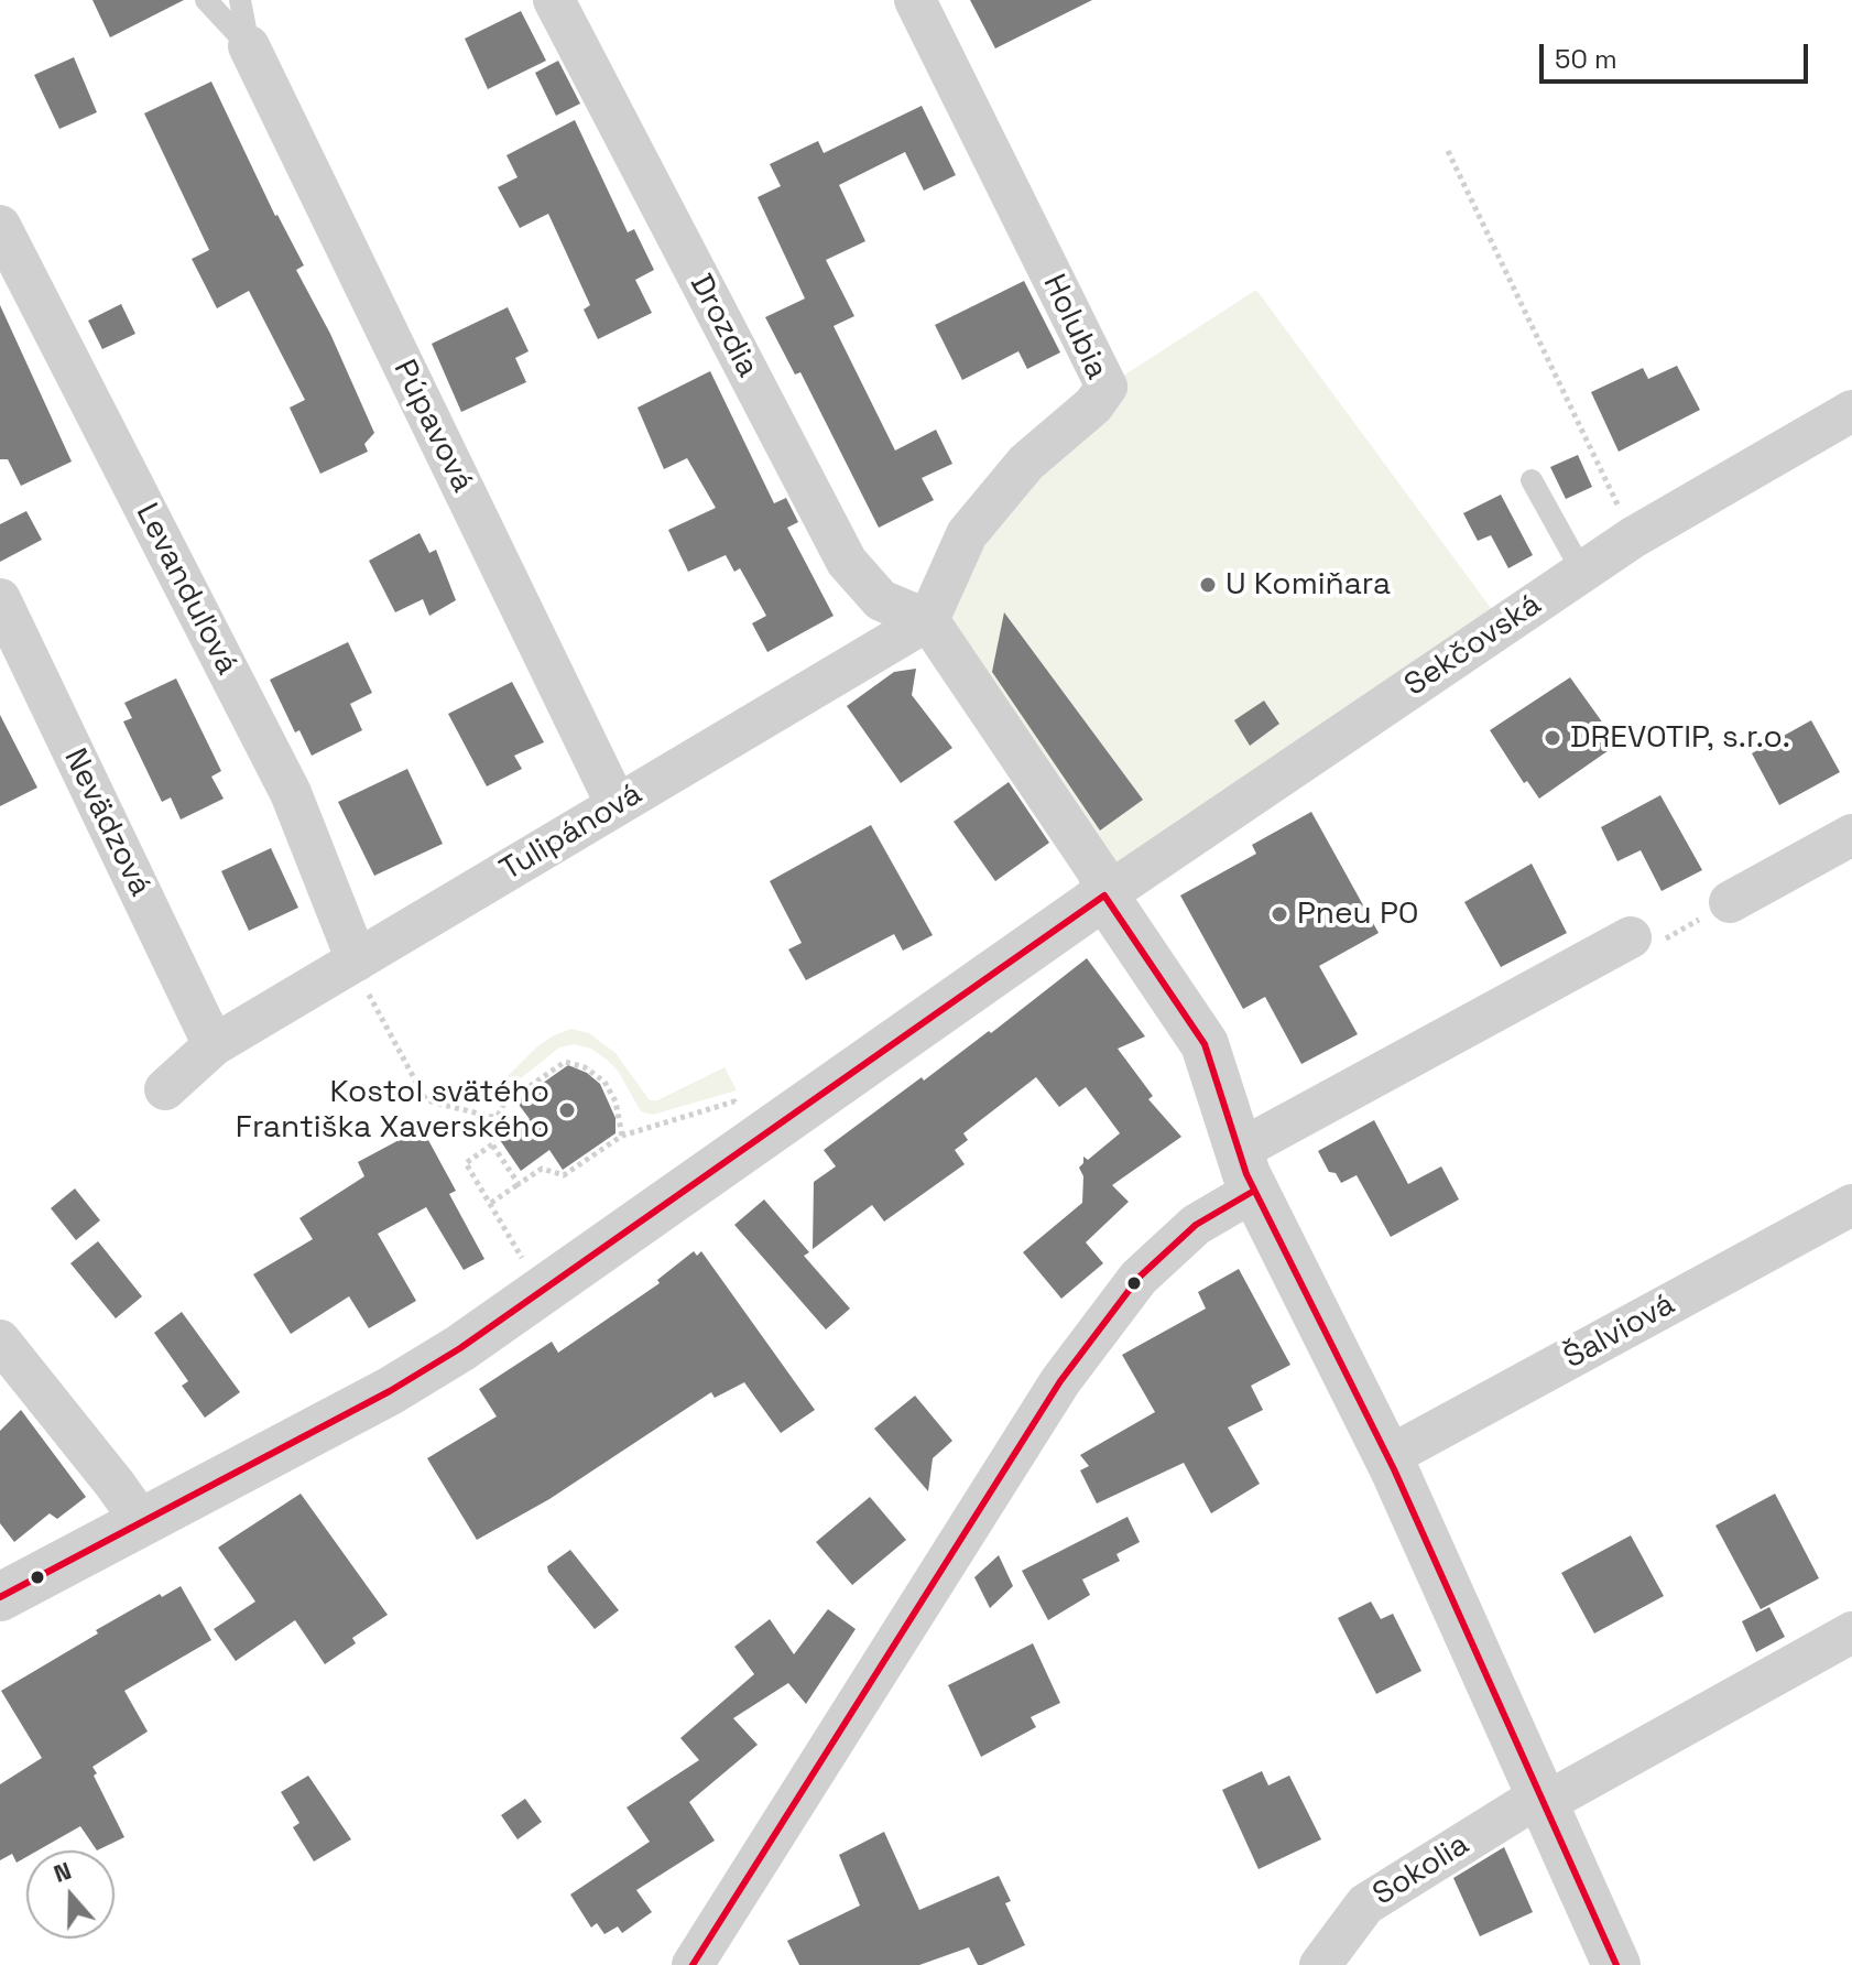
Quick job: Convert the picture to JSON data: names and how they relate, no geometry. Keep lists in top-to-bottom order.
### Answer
{
  "streets": {
    "street": [
      "Drozdia",
      "Holubia",
      "Púpavová",
      "Levanduľová",
      "Sekčovská",
      "Nevädzová",
      "Tulipánová",
      "Šalviová",
      "Sokolia"
    ]
  },
  "crossings": [
    ["Drozdia", "Holubia"],
    ["Drozdia", "Tulipánová"],
    ["Holubia", "Tulipánová"],
    ["Púpavová", "Tulipánová"],
    ["Levanduľová", "Tulipánová"],
    ["Nevädzová", "Tulipánová"]
  ],
  "places": [
    "U Komiňara",
    "DREVOTIP, s.r.o.",
    "Pneu PO",
    "Kostol svätého Františka Xaverského"
  ],
  "scale_bar": "50 m",
  "north": "top"
}
